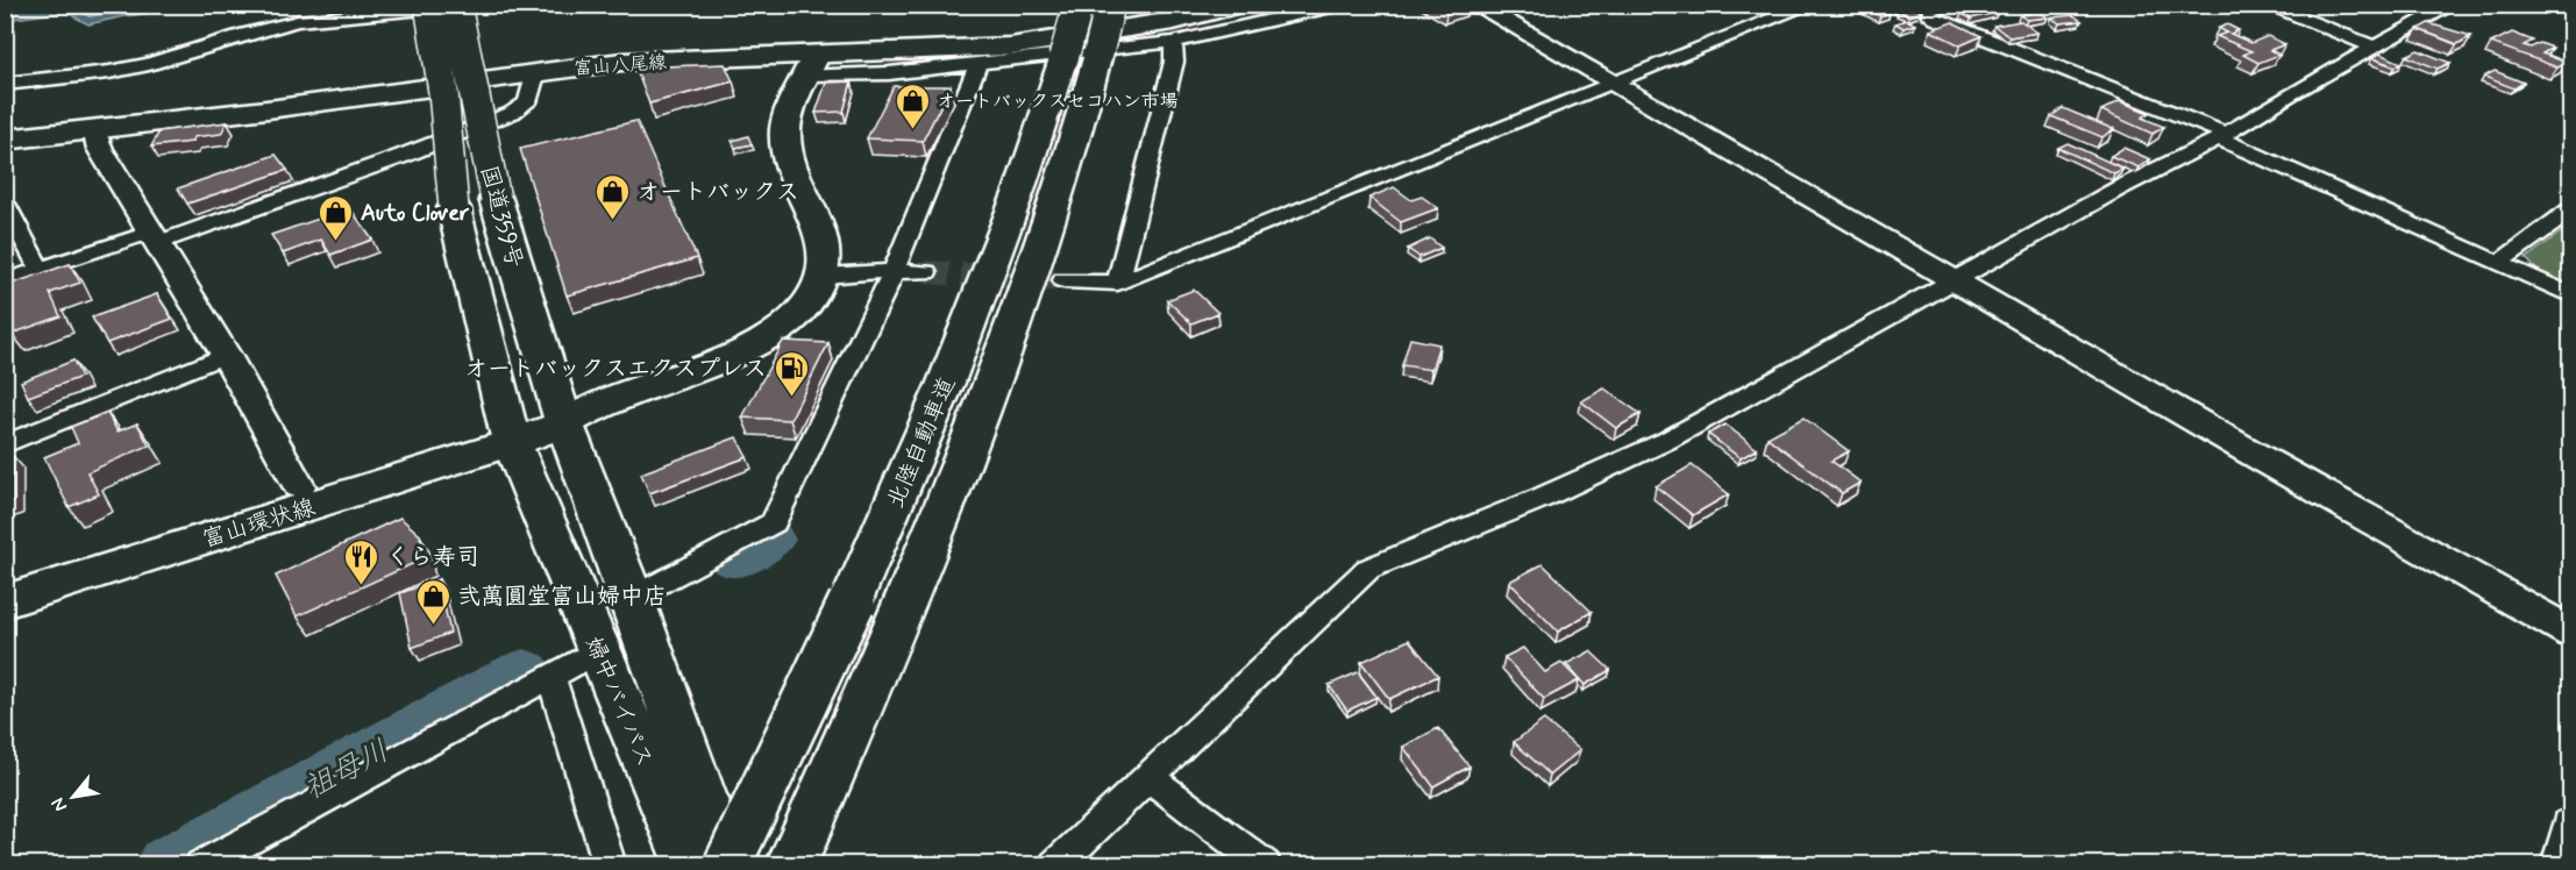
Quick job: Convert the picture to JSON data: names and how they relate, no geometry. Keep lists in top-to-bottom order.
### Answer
{
  "streets": {
    "main road": [
      "富山八尾線",
      "国道359号",
      "北陸自動車道",
      "富山環状線",
      "婦中バイパス"
    ]
  },
  "crossings": [
    ["国道359号", "富山環状線"],
    ["国道359号", "婦中バイパス"],
    ["北陸自動車道", "婦中バイパス"],
    ["富山環状線", "婦中バイパス"]
  ],
  "water": ["祖母川"],
  "places": {
    "shop": [
      "オートバックスセコハン市場",
      "オートバックス",
      "Auto Clover",
      "弐萬圓堂富山婦中店"
    ],
    "fuel station": ["オートバックスエクスプレス"],
    "restaurant": ["くら寿司"]
  },
  "north": "bottom left"
}
